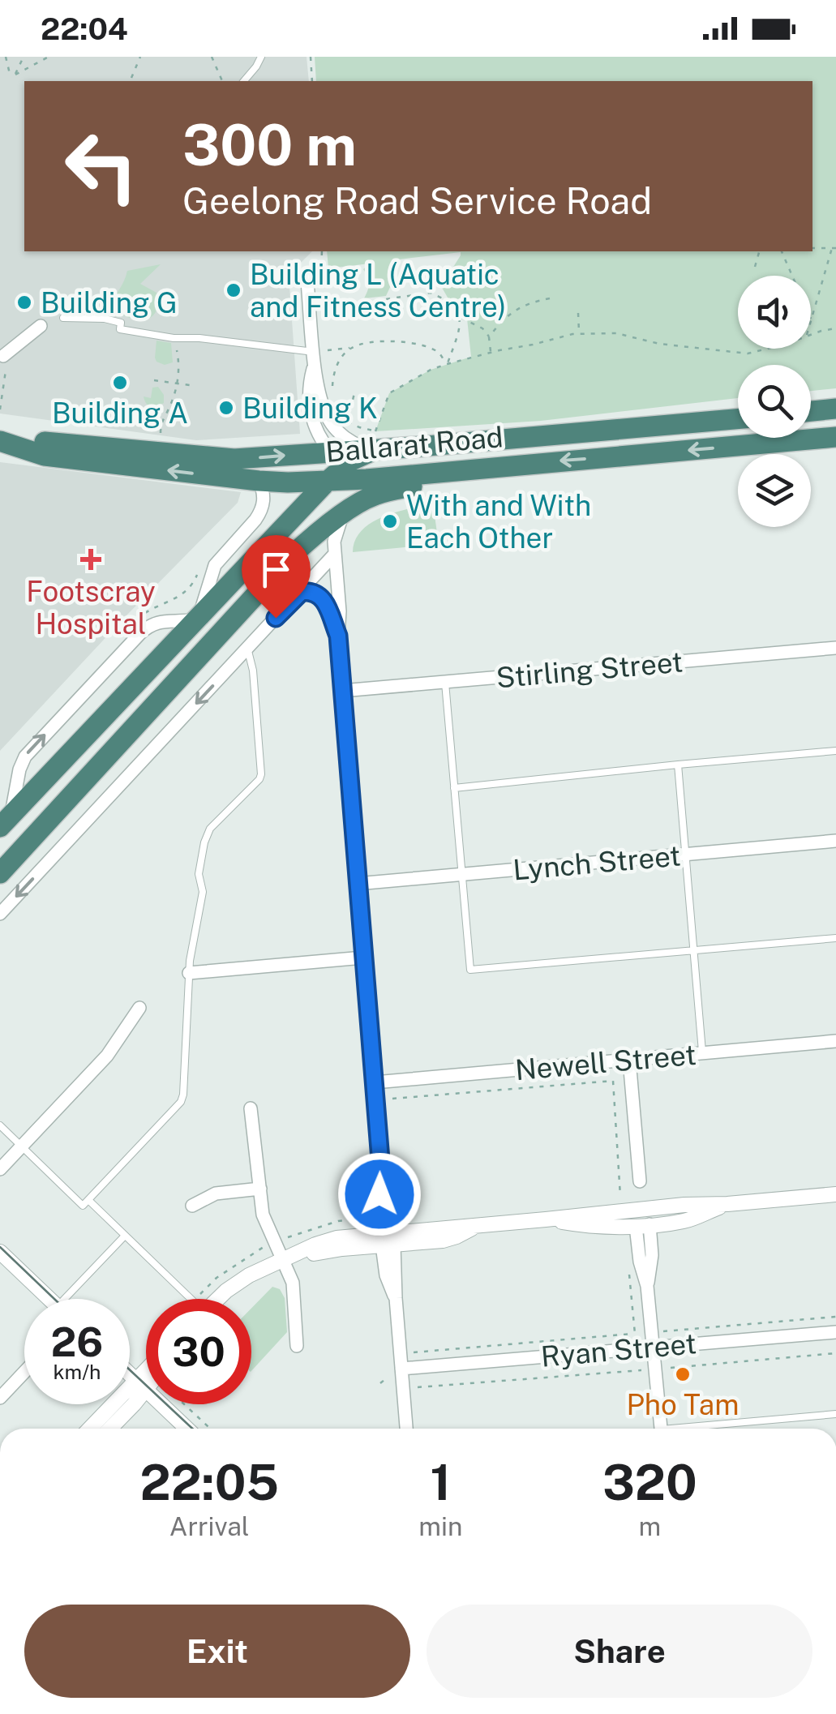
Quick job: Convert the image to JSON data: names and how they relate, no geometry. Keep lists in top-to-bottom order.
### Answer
{
  "streets": {
    "highway": ["Ballarat Road"],
    "street": [
      "Stirling Street",
      "Lynch Street",
      "Newell Street",
      "Ryan Street"
    ]
  },
  "places": {
    "other": [
      "Building L (Aquatic and Fitness Centre)",
      "Building G",
      "Building A",
      "Building K",
      "With and With Each Other",
      "Pho Tam"
    ],
    "health": ["Footscray Hospital"]
  },
  "page": {
    "status": "22:04",
    "turn": ["300 m", "Geelong Road Service Road"],
    "speed": "26 km/h",
    "limit": "30",
    "eta": [
      "22:05",
      "Arrival",
      "1",
      "min",
      "320",
      "m"
    ],
    "buttons": ["Exit", "Share"]
  }
}
